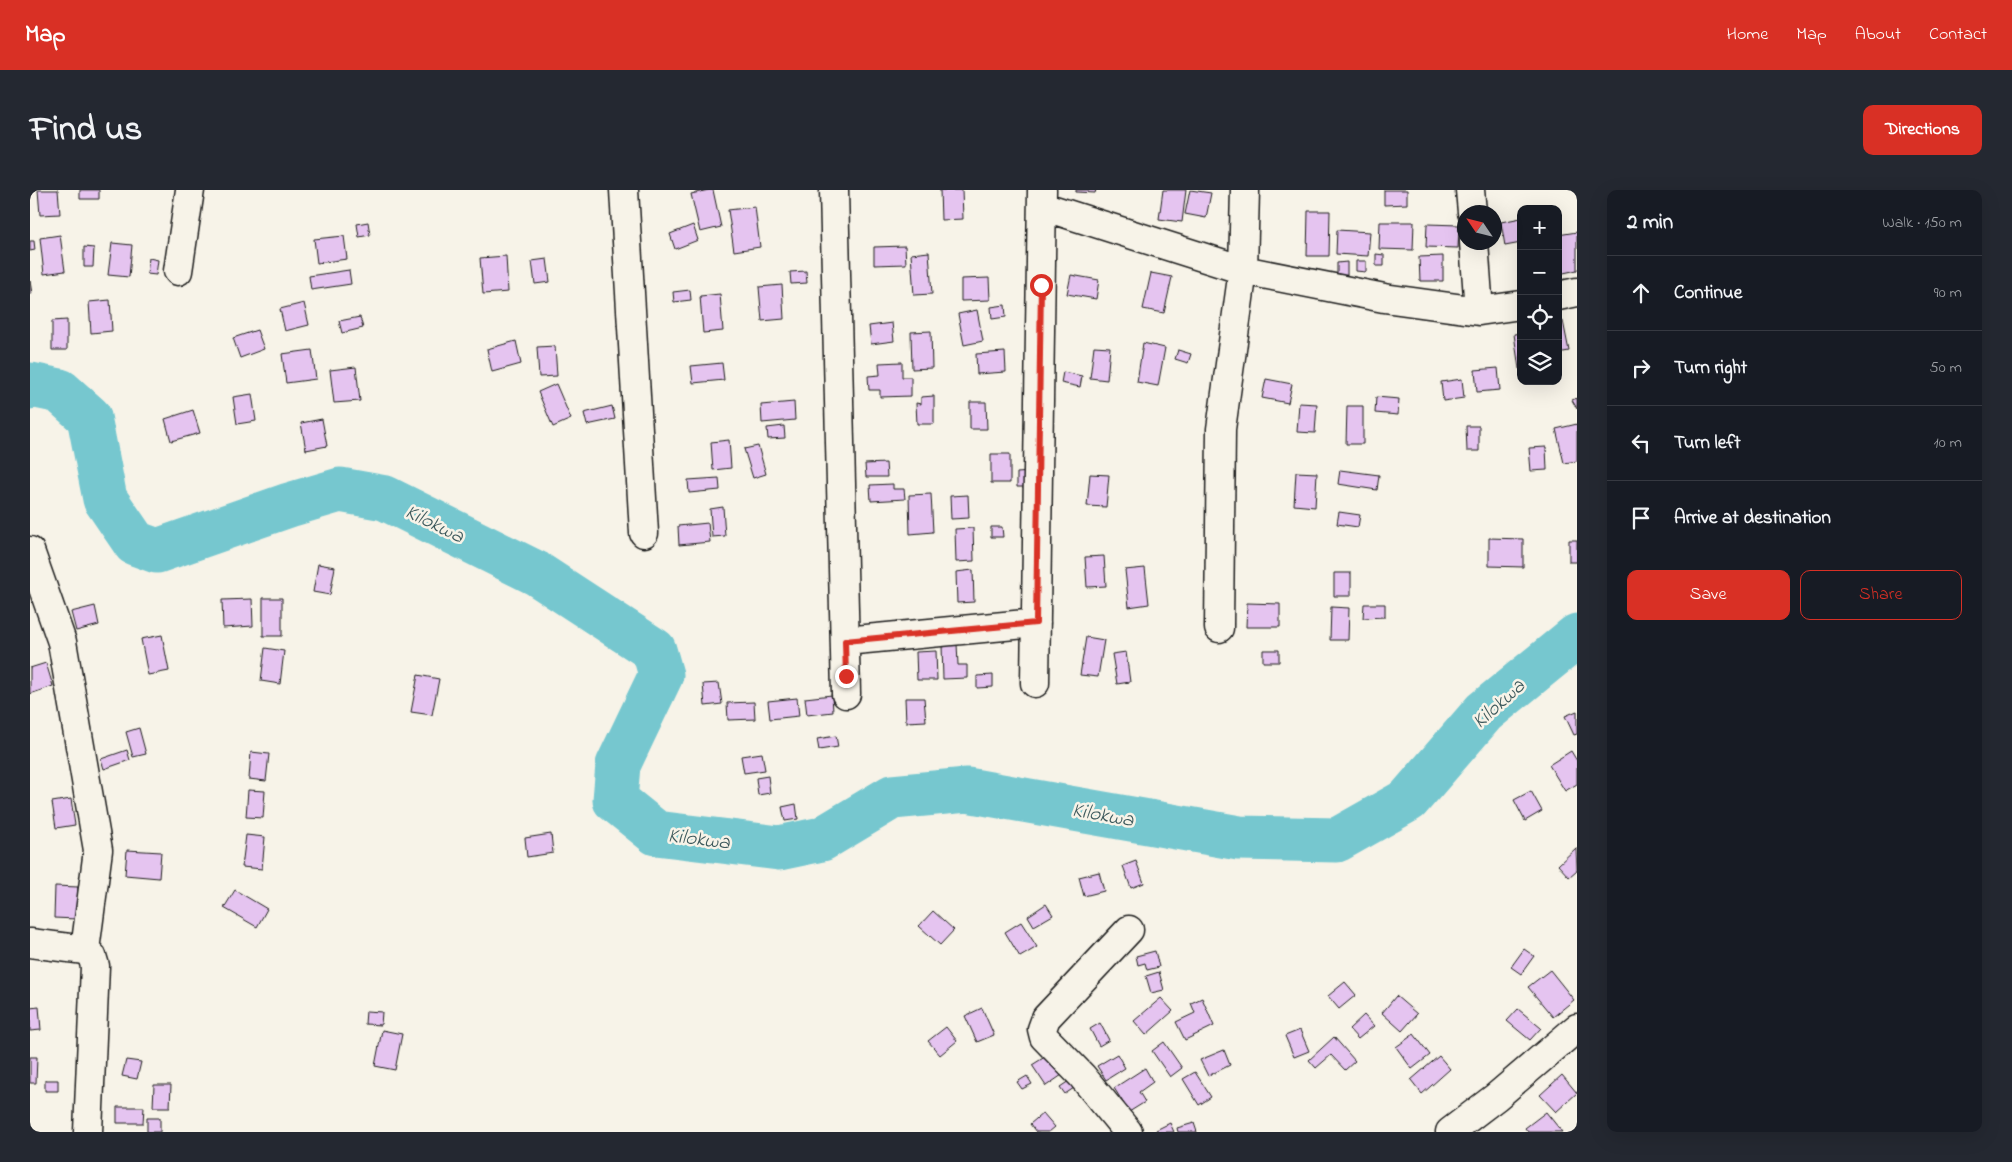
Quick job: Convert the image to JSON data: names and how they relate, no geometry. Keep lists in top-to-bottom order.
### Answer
{
  "water": ["Kilokwa"],
  "north": "top left",
  "page": {
    "header": "Map",
    "nav": [
      "Home",
      "Map",
      "About",
      "Contact"
    ],
    "title": "Find us",
    "buttons": [
      "Directions",
      ["Save", "Share"]
    ],
    "heading": ["2 min", "Walk · 150 m"],
    "map_buttons": ["+", "−"],
    "list": [
      ["Continue", "90 m"],
      ["Turn right", "50 m"],
      ["Turn left", "10 m"],
      "Arrive at destination"
    ]
  }
}
